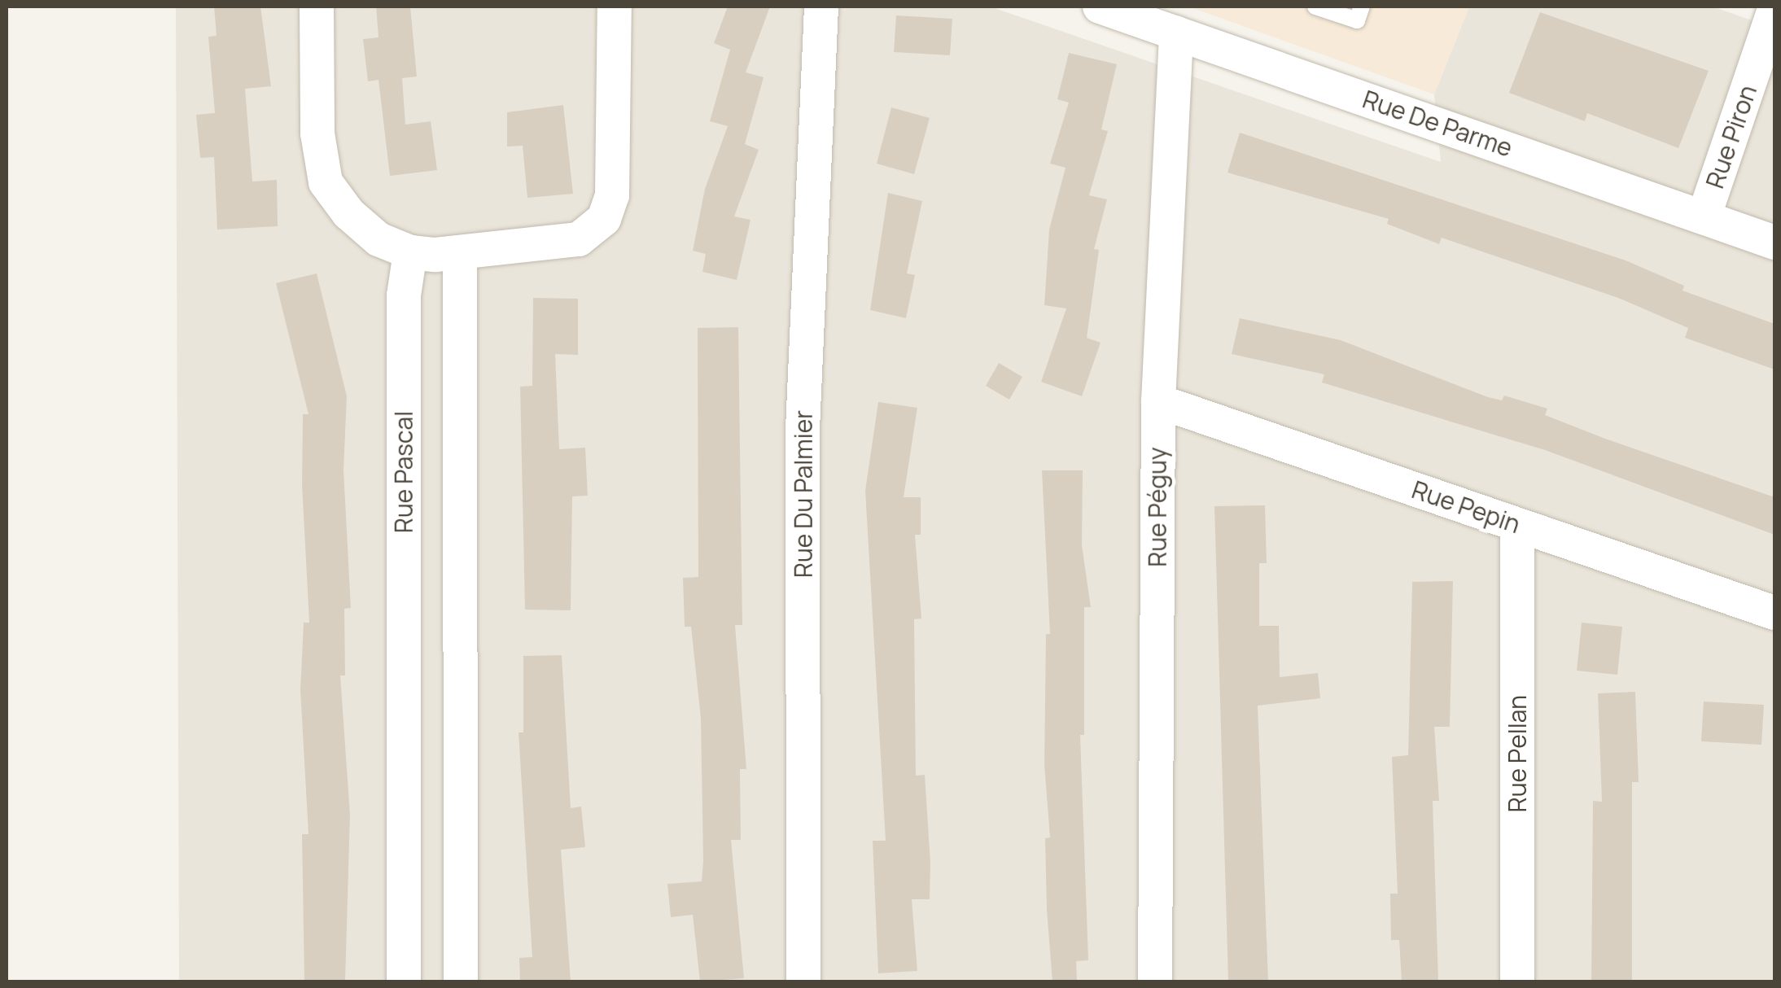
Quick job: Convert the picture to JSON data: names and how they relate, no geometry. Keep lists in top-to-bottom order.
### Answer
{
  "streets": {
    "street": [
      "Rue De Parme",
      "Rue Piron",
      "Rue Pascal",
      "Rue Du Palmier",
      "Rue Péguy",
      "Rue Pepin",
      "Rue Pellan"
    ]
  },
  "crossings": [
    ["Rue De Parme", "Rue Piron"],
    ["Rue De Parme", "Rue Péguy"],
    ["Rue Péguy", "Rue Pepin"],
    ["Rue Pepin", "Rue Pellan"]
  ]
}
